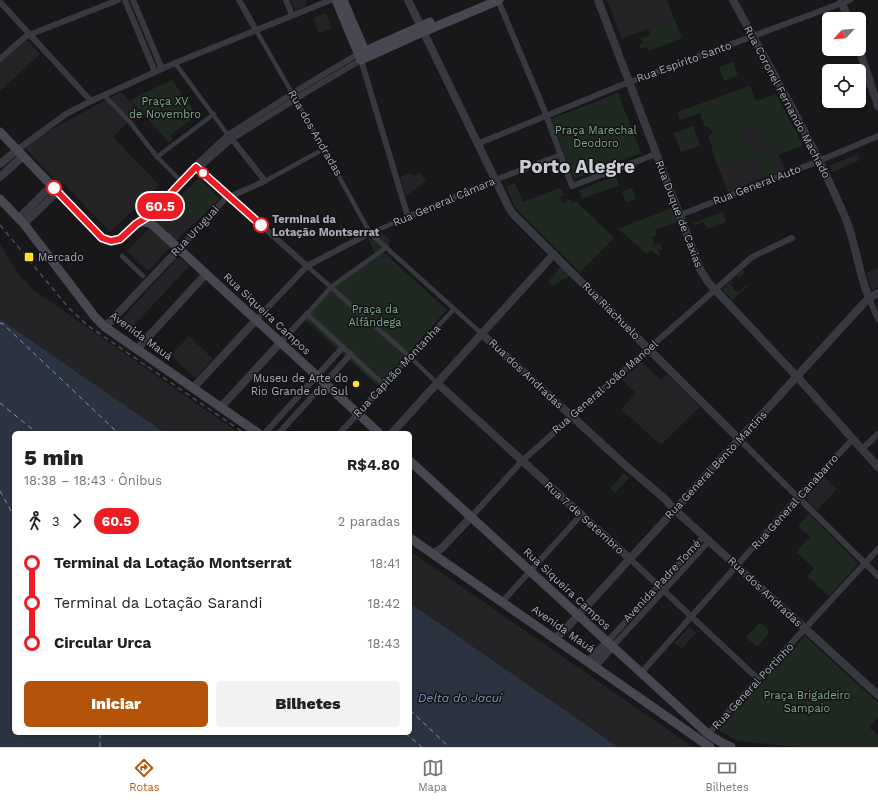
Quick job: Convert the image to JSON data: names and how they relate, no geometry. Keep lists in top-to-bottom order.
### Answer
{
  "streets": {
    "main road": ["Rua Siqueira Campos", "Avenida Mauá"],
    "street": [
      "Rua Espírito Santo",
      "Rua Coronel Fernando Machado",
      "Rua dos Andradas",
      "Rua General Auto",
      "Rua General Câmara",
      "Rua Duque de Caxias",
      "Rua Uruguai",
      "Rua Riachuelo",
      "Rua Capitão Montanha",
      "Rua General João Manoel",
      "Rua General Bento Martins",
      "Rua General Canabarro",
      "Rua 7 de Setembro",
      "Avenida Padre Tomé",
      "Rua General Portinho"
    ]
  },
  "crossings": [
    ["Rua Espírito Santo", "Rua Coronel Fernando Machado"],
    ["Rua Espírito Santo", "Rua Duque de Caxias"],
    ["Rua Coronel Fernando Machado", "Rua General Auto"],
    ["Rua Coronel Fernando Machado", "Rua General Bento Martins"],
    ["Rua dos Andradas", "Rua General Câmara"],
    ["Rua dos Andradas", "Rua Uruguai"],
    ["Rua dos Andradas", "Rua Capitão Montanha"],
    ["Rua dos Andradas", "Rua General João Manoel"],
    ["Rua dos Andradas", "Rua General Bento Martins"],
    ["Rua dos Andradas", "Rua General Canabarro"],
    ["Rua dos Andradas", "Avenida Padre Tomé"],
    ["Rua dos Andradas", "Rua General Portinho"],
    ["Rua General Auto", "Rua Duque de Caxias"],
    ["Rua General Câmara", "Rua Riachuelo"],
    ["Rua General Câmara", "Rua Siqueira Campos"],
    ["Rua General Câmara", "Avenida Mauá"],
    ["Rua Duque de Caxias", "Rua General João Manoel"],
    ["Rua Duque de Caxias", "Rua General Bento Martins"],
    ["Rua Duque de Caxias", "Rua General Canabarro"],
    ["Rua Uruguai", "Rua Siqueira Campos"],
    ["Rua Uruguai", "Avenida Mauá"],
    ["Rua Riachuelo", "Rua General João Manoel"],
    ["Rua Riachuelo", "Rua General Bento Martins"],
    ["Rua Riachuelo", "Rua General Canabarro"],
    ["Rua Riachuelo", "Rua General Portinho"],
    ["Rua Siqueira Campos", "Rua Capitão Montanha"],
    ["Rua Siqueira Campos", "Rua General João Manoel"],
    ["Rua Siqueira Campos", "Rua General Bento Martins"],
    ["Rua Siqueira Campos", "Rua General Canabarro"],
    ["Rua Siqueira Campos", "Avenida Padre Tomé"],
    ["Rua Siqueira Campos", "Rua General Portinho"],
    ["Avenida Mauá", "Rua General João Manoel"],
    ["Avenida Mauá", "Rua General Bento Martins"],
    ["Avenida Mauá", "Avenida Padre Tomé"],
    ["Rua Capitão Montanha", "Rua 7 de Setembro"],
    ["Rua General João Manoel", "Rua 7 de Setembro"],
    ["Rua General Bento Martins", "Rua 7 de Setembro"],
    ["Rua General Canabarro", "Rua 7 de Setembro"],
    ["Rua 7 de Setembro", "Avenida Padre Tomé"],
    ["Rua 7 de Setembro", "Rua General Portinho"]
  ],
  "districts": ["Porto Alegre"],
  "water": ["Delta do Jacuí"],
  "parks": [
    "Praça XV de Novembro",
    "Praça Marechal Deodoro",
    "Praça da Alfândega",
    "Praça Brigadeiro Sampaio"
  ],
  "places": {
    "other": ["Terminal da Lotação Montserrat", "Museu de Arte do Rio Grande do Sul"],
    "transit": ["Mercado"]
  },
  "lines": ["bus line 60.5"],
  "north": "bottom left",
  "page": {
    "on_map": "60.5",
    "heading": ["5 min", "18:38 – 18:43 · Ônibus", "R$4.80"],
    "legs": ["3", "60.5", "2 paradas"],
    "list": [
      {
        "name": "Terminal da Lotação Montserrat",
        "value": "18:41"
      },
      {
        "name": "Terminal da Lotação Sarandi",
        "value": "18:42"
      },
      {
        "name": "Circular Urca",
        "value": "18:43"
      }
    ],
    "buttons": ["Iniciar", "Bilhetes"],
    "tabs": ["Rotas", "Mapa", "Bilhetes"]
  }
}
